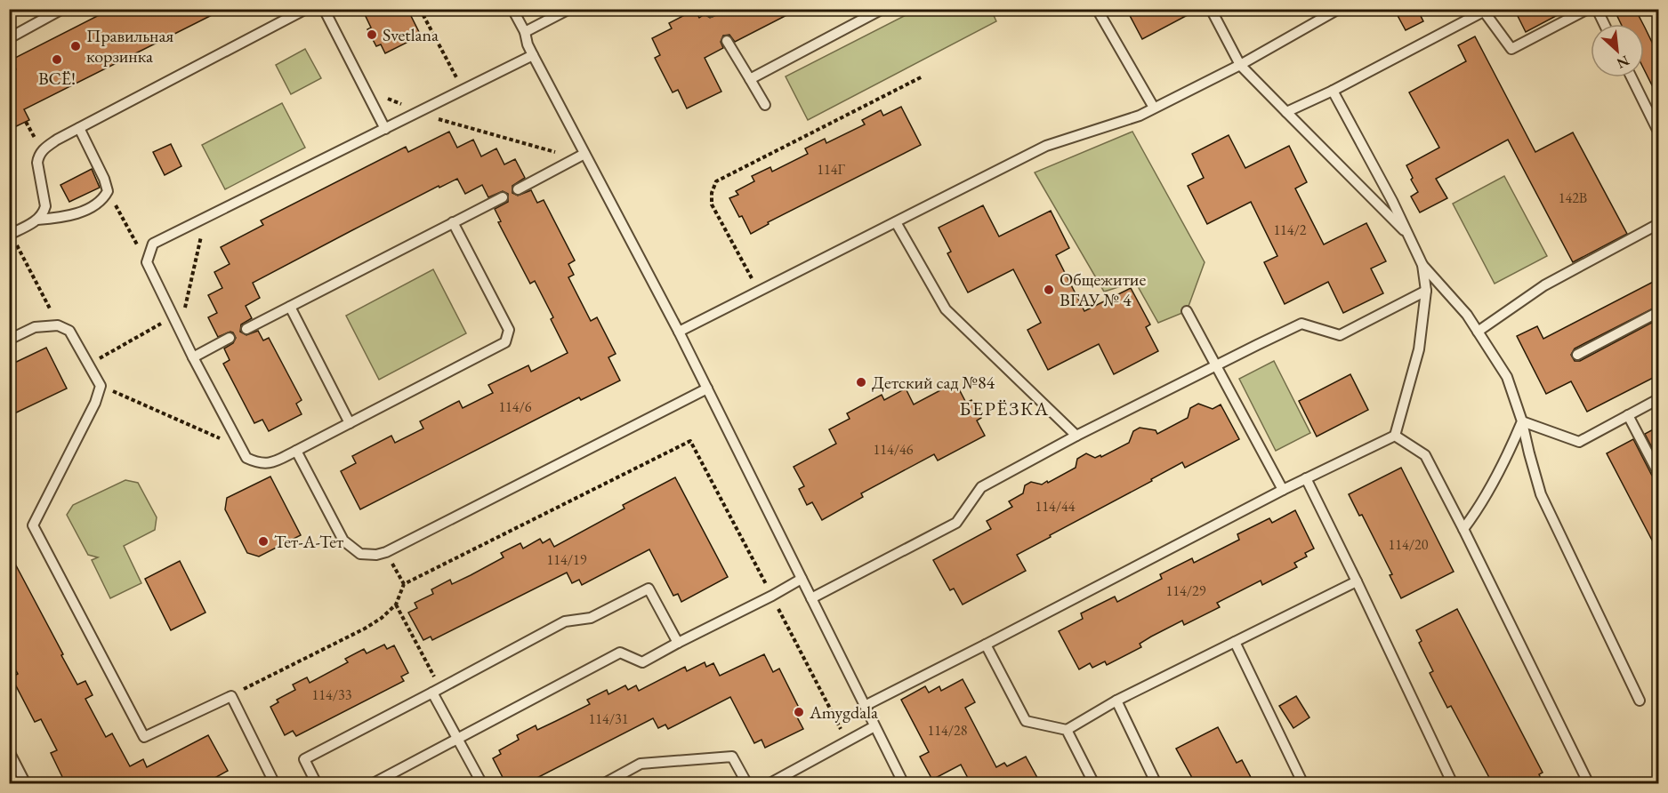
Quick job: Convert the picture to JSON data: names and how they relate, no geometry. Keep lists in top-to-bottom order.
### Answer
{
  "districts": ["БЕРЁЗКА"],
  "places": [
    "Svetlana",
    "Правильная корзинка",
    "ВСЁ!",
    "Общежитие ВГАУ № 4",
    "Детский сад №84",
    "Тет-А-Тет",
    "Amygdala"
  ],
  "house_numbers": [
    "114Г",
    "142В",
    "114/2",
    "114/6",
    "114/46",
    "114/44",
    "114/20",
    "114/19",
    "114/29",
    "114/33",
    "114/31",
    "114/28"
  ],
  "north": "bottom right"
}
